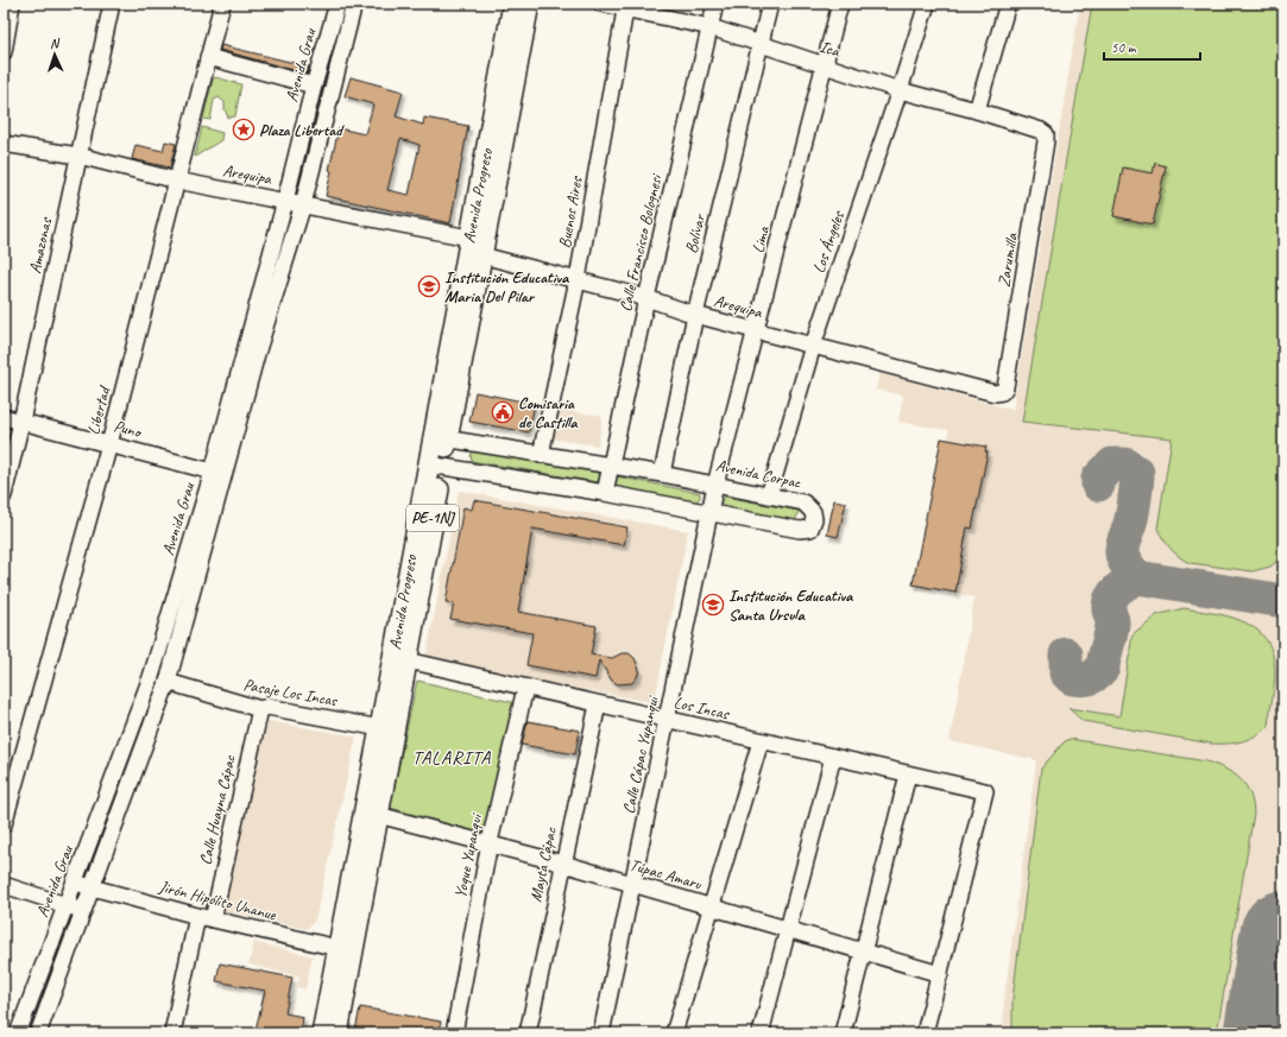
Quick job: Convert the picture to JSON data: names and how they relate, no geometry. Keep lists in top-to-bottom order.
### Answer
{
  "streets": {
    "main road": ["Avenida Progreso", "PE-1NJ"],
    "street": [
      "Ica",
      "Avenida Grau",
      "Arequipa",
      "Buenos Aires",
      "Bolívar",
      "Lima",
      "Los Ángeles",
      "Calle Francisco Bolognesi",
      "Amazonas",
      "Zarumilla",
      "Libertad",
      "Puno",
      "Avenida Corpac",
      "Pasaje Los Incas",
      "Los Incas",
      "Calle Cápac Yupanqui",
      "Calle Huayna Cápac",
      "Yoque Yupanqui",
      "Mayta Cápac",
      "Túpac Amaru",
      "Jirón Hipólito Unanue"
    ]
  },
  "crossings": [
    ["Ica", "Buenos Aires"],
    ["Ica", "Bolívar"],
    ["Ica", "Lima"],
    ["Ica", "Los Ángeles"],
    ["Ica", "Calle Francisco Bolognesi"],
    ["Ica", "Zarumilla"],
    ["Avenida Grau", "Arequipa"],
    ["Avenida Grau", "Puno"],
    ["Avenida Grau", "Pasaje Los Incas"],
    ["Avenida Grau", "Jirón Hipólito Unanue"],
    ["Arequipa", "Avenida Progreso"],
    ["Arequipa", "Buenos Aires"],
    ["Arequipa", "Bolívar"],
    ["Arequipa", "Lima"],
    ["Arequipa", "Los Ángeles"],
    ["Arequipa", "Calle Francisco Bolognesi"],
    ["Arequipa", "Amazonas"],
    ["Arequipa", "Zarumilla"],
    ["Arequipa", "Libertad"],
    ["Avenida Progreso", "Avenida Corpac"],
    ["Avenida Progreso", "Pasaje Los Incas"],
    ["Avenida Progreso", "Los Incas"],
    ["Avenida Progreso", "Túpac Amaru"],
    ["Avenida Progreso", "Jirón Hipólito Unanue"],
    ["Buenos Aires", "Avenida Corpac"],
    ["Bolívar", "Avenida Corpac"],
    ["Lima", "Avenida Corpac"],
    ["Lima", "Calle Cápac Yupanqui"],
    ["Los Ángeles", "Avenida Corpac"],
    ["Calle Francisco Bolognesi", "Avenida Corpac"],
    ["Amazonas", "Puno"],
    ["Libertad", "Puno"],
    ["Avenida Corpac", "Calle Cápac Yupanqui"],
    ["Pasaje Los Incas", "Calle Huayna Cápac"],
    ["Los Incas", "Calle Cápac Yupanqui"],
    ["Los Incas", "Yoque Yupanqui"],
    ["Los Incas", "Mayta Cápac"],
    ["Los Incas", "Túpac Amaru"],
    ["Calle Cápac Yupanqui", "Túpac Amaru"],
    ["Calle Huayna Cápac", "Jirón Hipólito Unanue"],
    ["Yoque Yupanqui", "Túpac Amaru"],
    ["Mayta Cápac", "Túpac Amaru"]
  ],
  "districts": ["TALARITA"],
  "places": {
    "place": ["Plaza Libertad"],
    "school or university": ["Institución Educativa Maria Del Pilar", "Institución Educativa Santa Ursula"],
    "public building": ["Comisaria de Castilla"]
  },
  "scale_bar": "50 m",
  "north": "top"
}
